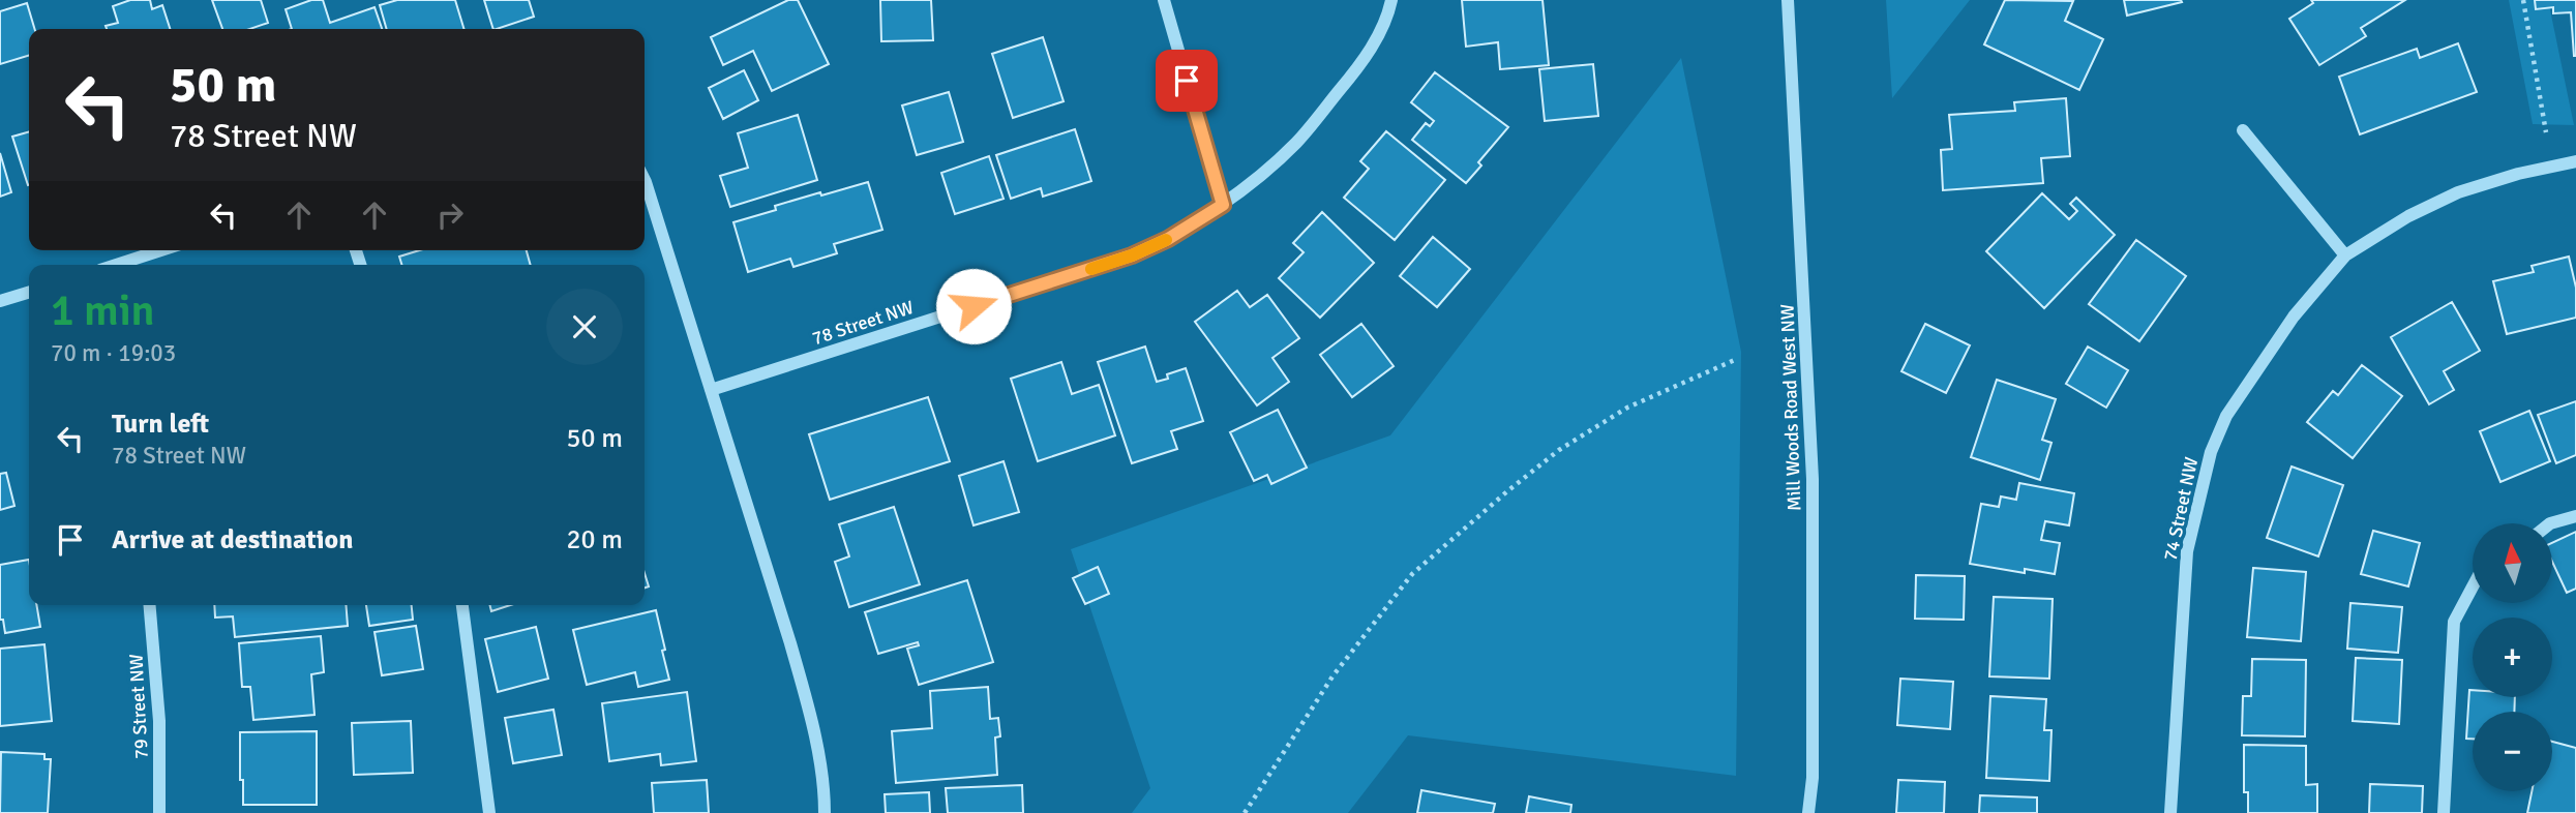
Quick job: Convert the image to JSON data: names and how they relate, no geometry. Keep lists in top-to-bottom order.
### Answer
{
  "streets": {
    "street": [
      "78 Street NW",
      "Mill Woods Road West NW",
      "74 Street NW",
      "79 Street NW"
    ]
  },
  "north": "top",
  "page": {
    "turn": ["50 m", "78 Street NW"],
    "heading": ["1 min", "70 m · 19:03"],
    "list": [
      {
        "name": "Turn left",
        "note": "78 Street NW",
        "value": "50 m"
      },
      {
        "name": "Arrive at destination",
        "value": "20 m"
      }
    ],
    "map_buttons": ["+", "−"]
  }
}
